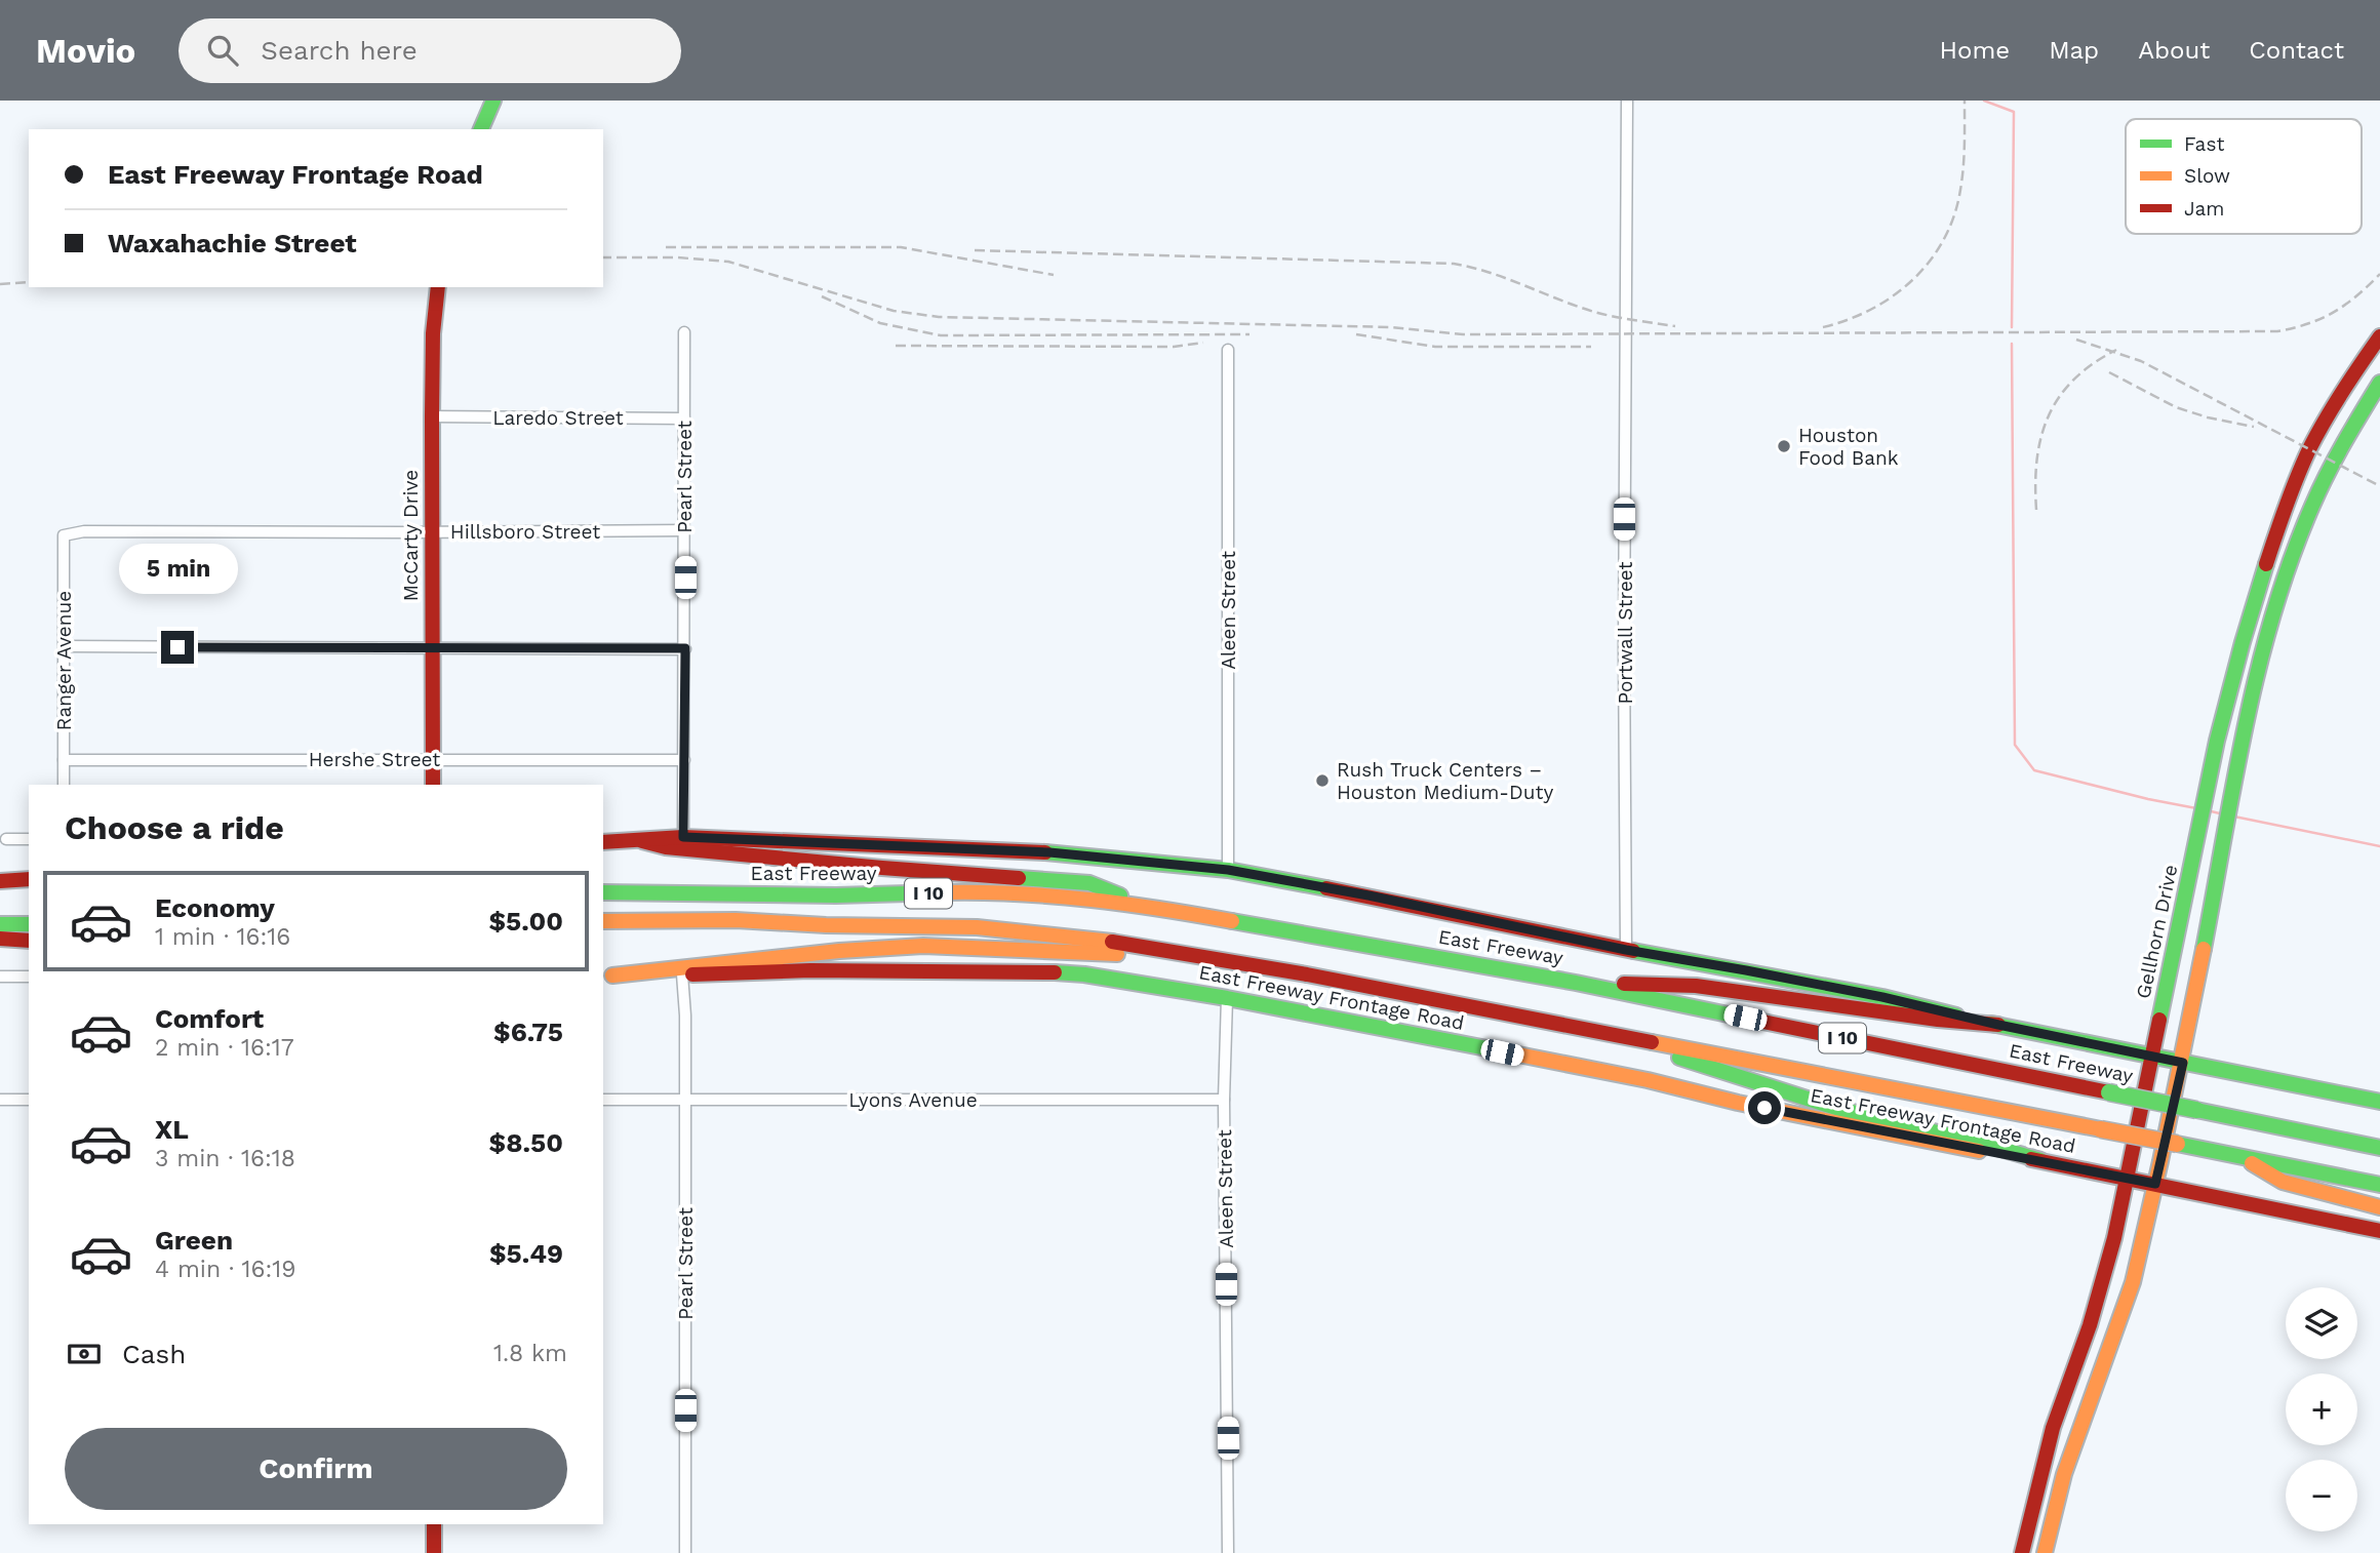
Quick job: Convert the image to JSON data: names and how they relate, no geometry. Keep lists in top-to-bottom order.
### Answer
{
  "streets": {
    "main road": [
      "McCarty Drive",
      "East Freeway",
      "I 10",
      "Gellhorn Drive",
      "East Freeway Frontage Road"
    ],
    "street": [
      "Laredo Street",
      "Pearl Street",
      "Hillsboro Street",
      "Aleen Street",
      "Portwall Street",
      "Ranger Avenue",
      "Hershe Street",
      "Lyons Avenue"
    ]
  },
  "crossings": [
    ["Laredo Street", "Pearl Street"],
    ["Laredo Street", "McCarty Drive"],
    ["Pearl Street", "Hillsboro Street"],
    ["Pearl Street", "Hershe Street"],
    ["Pearl Street", "East Freeway Frontage Road"],
    ["Pearl Street", "Lyons Avenue"],
    ["Hillsboro Street", "McCarty Drive"],
    ["Hillsboro Street", "Ranger Avenue"],
    ["McCarty Drive", "Hershe Street"],
    ["Aleen Street", "East Freeway Frontage Road"],
    ["Aleen Street", "Lyons Avenue"],
    ["Ranger Avenue", "Hershe Street"],
    ["Gellhorn Drive", "East Freeway Frontage Road"]
  ],
  "places": ["Houston Food Bank", "Rush Truck Centers – Houston Medium-Duty"],
  "legend": ["Fast", "Slow", "Jam"],
  "page": {
    "header": "Movio",
    "search": "Search here",
    "nav": [
      "Home",
      "Map",
      "About",
      "Contact"
    ],
    "banner": ["East Freeway Frontage Road", "Waxahachie Street"],
    "bubble": "5 min",
    "heading": "Choose a ride",
    "list": [
      {
        "name": "Economy",
        "note": "1 min · 16:16",
        "value": "$5.00"
      },
      {
        "name": "Comfort",
        "note": "2 min · 16:17",
        "value": "$6.75"
      },
      {
        "name": "XL",
        "note": "3 min · 16:18",
        "value": "$8.50"
      },
      {
        "name": "Green",
        "note": "4 min · 16:19",
        "value": "$5.49"
      }
    ],
    "map_buttons": ["+", "−"],
    "pay": ["Cash", "1.8 km"],
    "buttons": "Confirm"
  }
}
